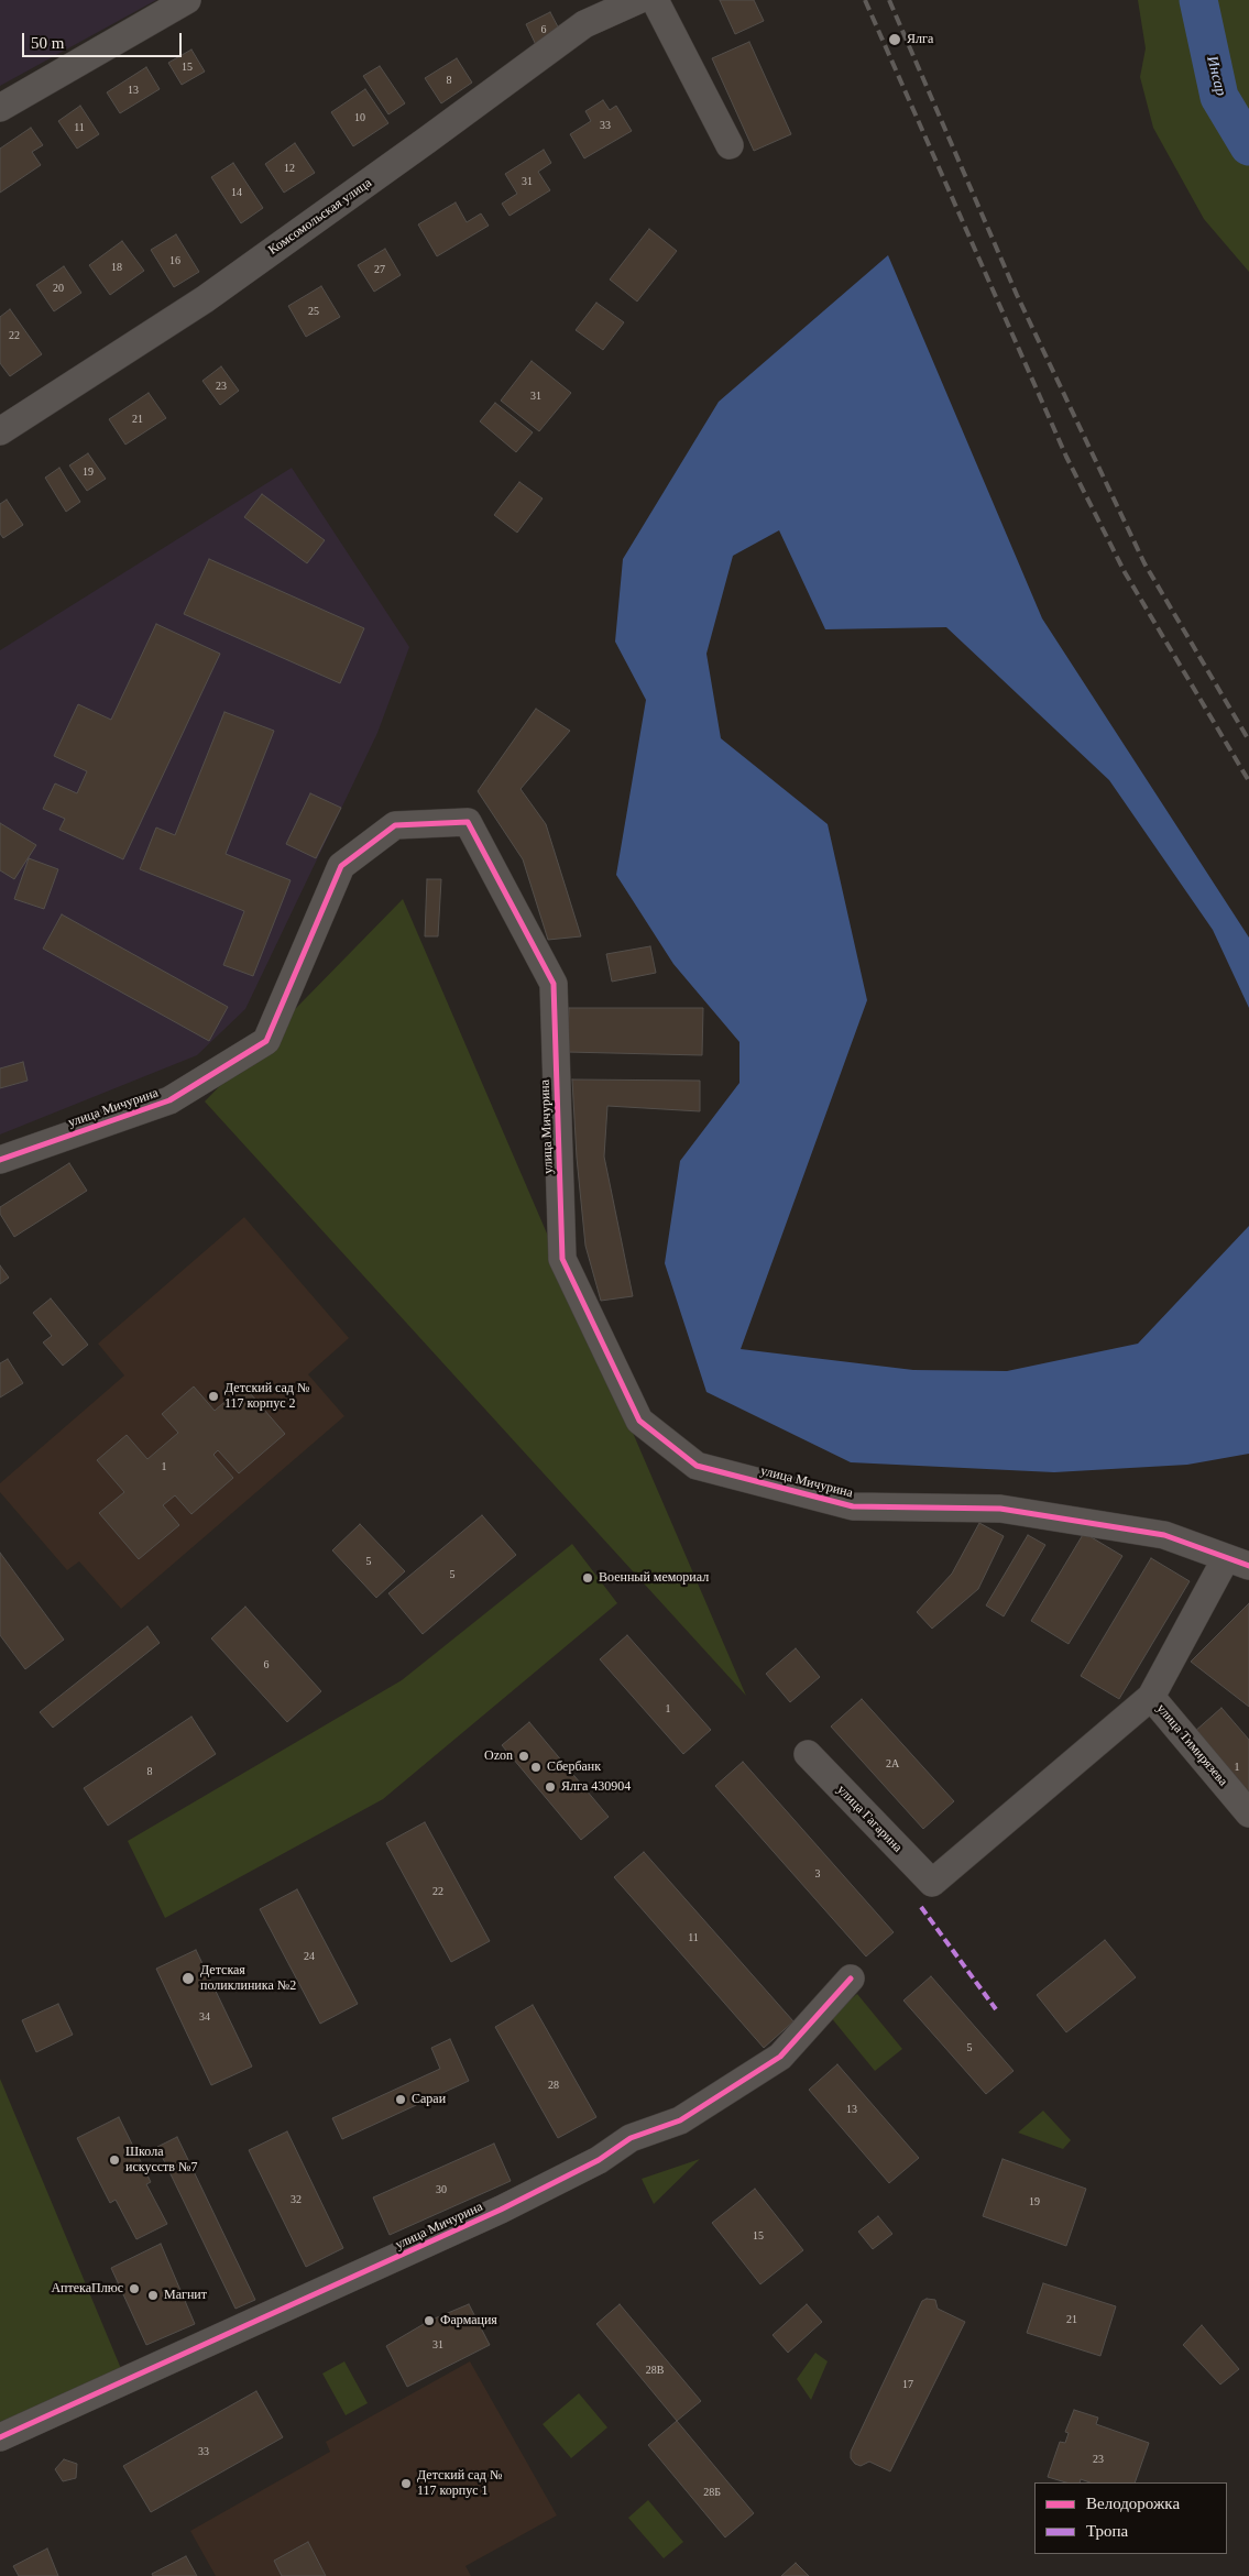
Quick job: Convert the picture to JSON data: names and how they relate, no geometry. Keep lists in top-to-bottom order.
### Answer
{
  "streets": {
    "street": [
      "Комсомольская улица",
      "улица Мичурина",
      "улица Тимирязева",
      "улица Гагарина"
    ]
  },
  "crossings": [
    ["улица Мичурина", "улица Тимирязева"],
    ["улица Тимирязева", "улица Гагарина"]
  ],
  "water": ["Инсар"],
  "places": [
    "Ялга",
    "Детский сад № 117 корпус 2",
    "Военный мемориал",
    "Ozon",
    "Сбербанк",
    "Ялга 430904",
    "Детская поликлиника №2",
    "Сараи",
    "Школа искусств №7",
    "АптекаПлюс",
    "Магнит",
    "Фармация",
    "Детский сад № 117 корпус 1"
  ],
  "house_numbers": [
    "6",
    "15",
    "8",
    "13",
    "10",
    "33",
    "11",
    "12",
    "31",
    "14",
    "16",
    "18",
    "27",
    "20",
    "25",
    "22",
    "23",
    "31",
    "21",
    "19",
    "1",
    "5",
    "5",
    "6",
    "1",
    "2А",
    "1",
    "8",
    "3",
    "22",
    "11",
    "24",
    "34",
    "5",
    "28",
    "13",
    "30",
    "32",
    "19",
    "15",
    "21",
    "31",
    "28В",
    "17",
    "33",
    "23",
    "28Б"
  ],
  "legend": ["Велодорожка", "Тропа"],
  "scale_bar": "50 m"
}
